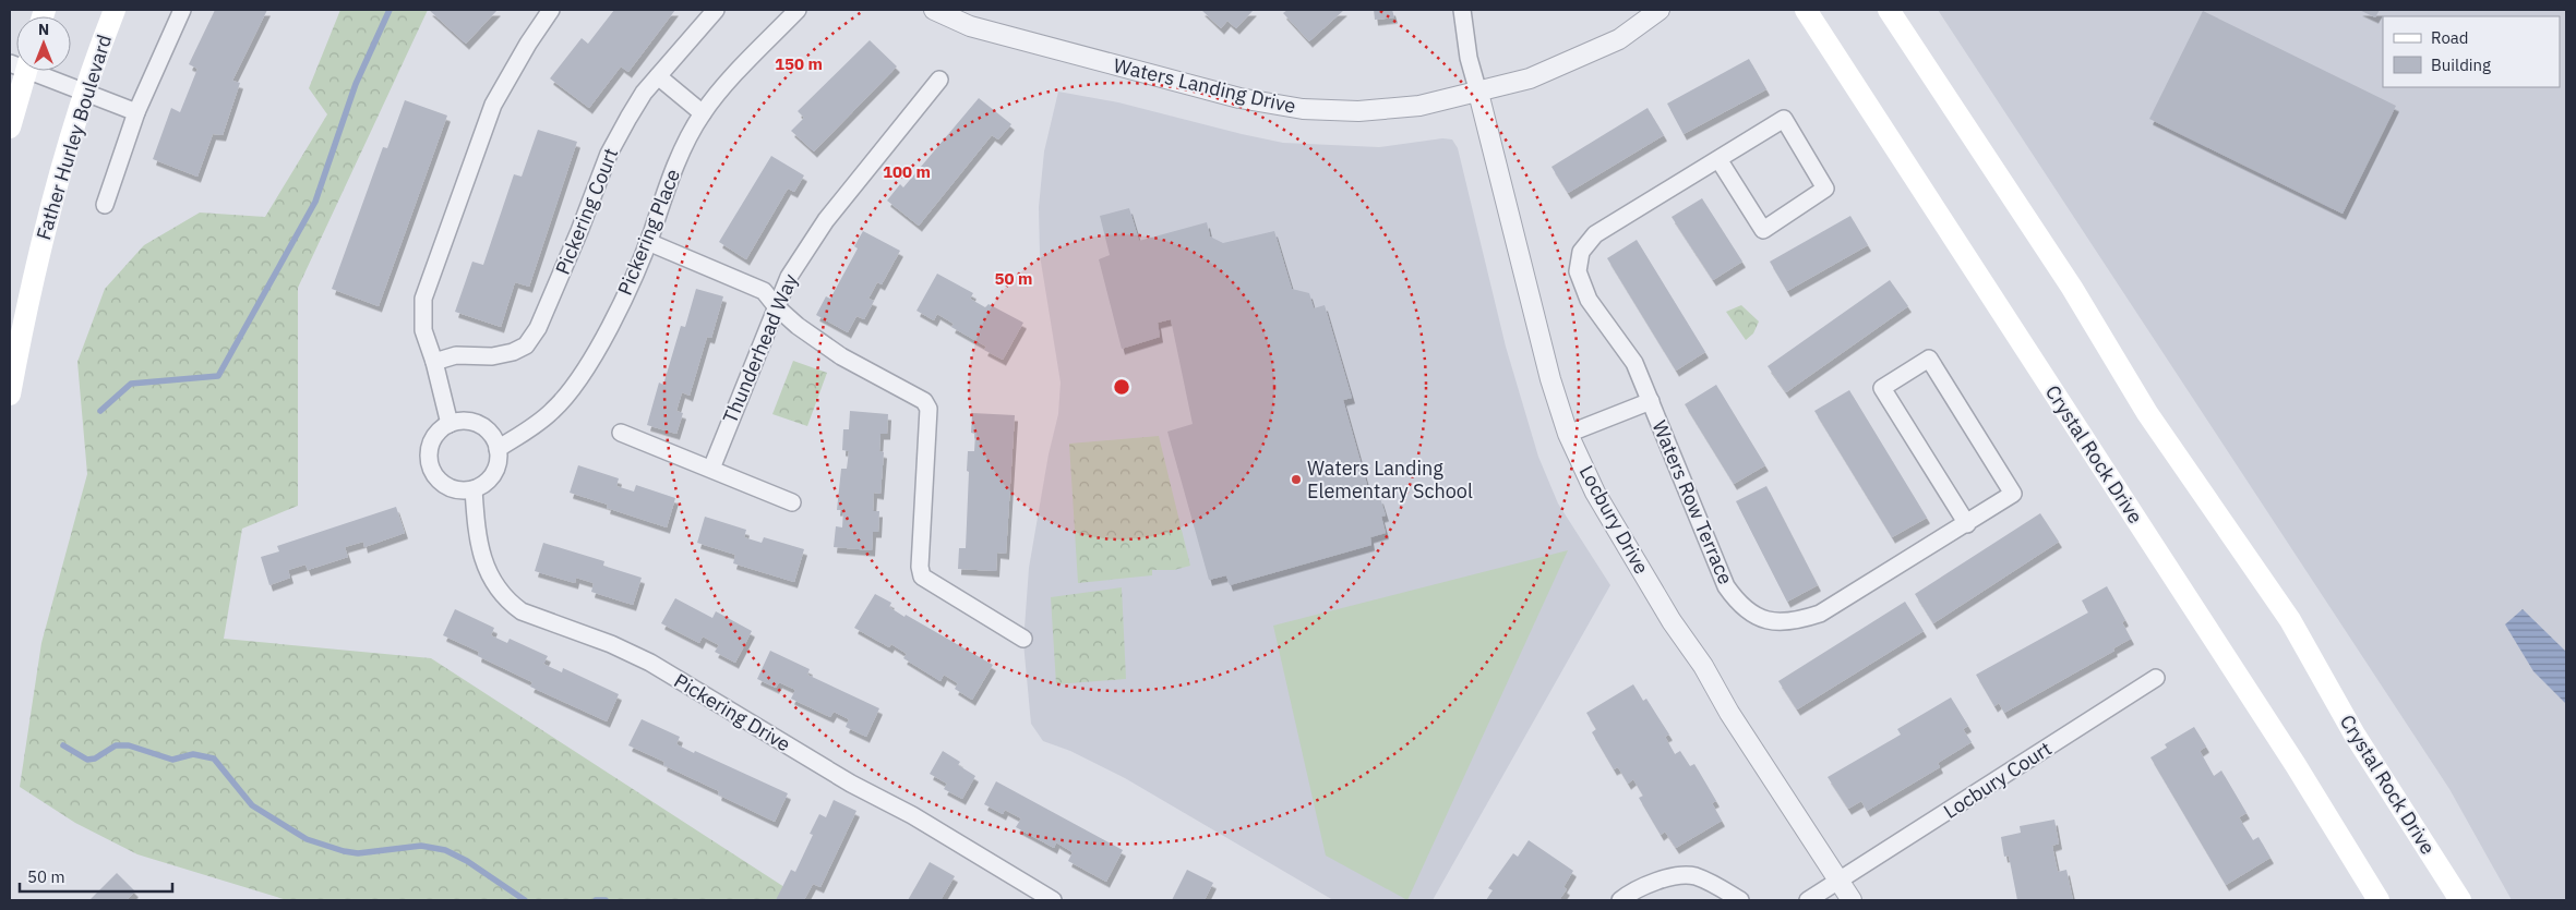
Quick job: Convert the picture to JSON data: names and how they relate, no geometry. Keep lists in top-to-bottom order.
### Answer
{
  "streets": {
    "main road": ["Father Hurley Boulevard", "Crystal Rock Drive"],
    "street": [
      "Waters Landing Drive",
      "Pickering Court",
      "Pickering Place",
      "Thunderhead Way",
      "Waters Row Terrace",
      "Locbury Drive",
      "Pickering Drive",
      "Locbury Court"
    ]
  },
  "crossings": [
    ["Waters Landing Drive", "Locbury Drive"],
    ["Pickering Place", "Pickering Drive"],
    ["Waters Row Terrace", "Locbury Drive"],
    ["Locbury Drive", "Locbury Court"]
  ],
  "places": ["Waters Landing Elementary School"],
  "legend": ["Road", "Building"],
  "scale_bar": "50 m",
  "north": "top",
  "rings": ["150 m", "100 m", "50 m"]
}
